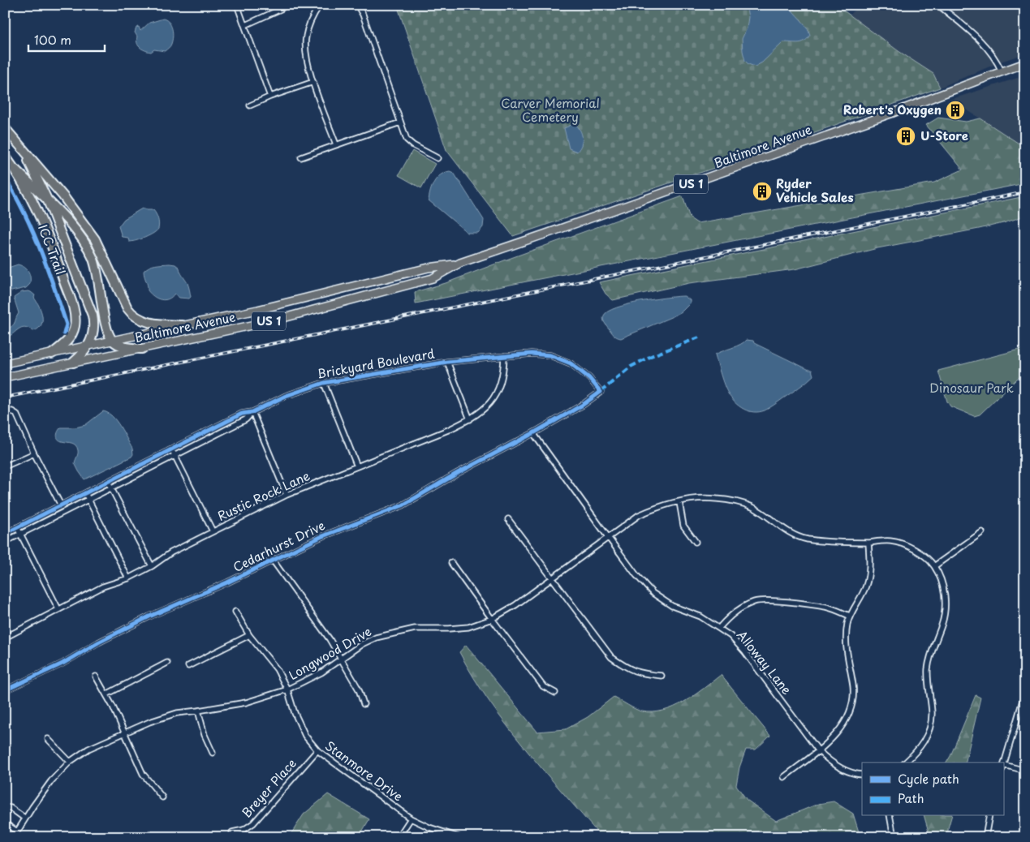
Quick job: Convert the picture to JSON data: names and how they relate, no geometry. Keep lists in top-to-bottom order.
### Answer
{
  "streets": {
    "main road": ["Baltimore Avenue", "US 1"],
    "street": [
      "Brickyard Boulevard",
      "Rustic Rock Lane",
      "Cedarhurst Drive",
      "Longwood Drive",
      "Alloway Lane",
      "Stanmore Drive",
      "Breyer Place"
    ],
    "cycle path": ["ICC Trail"]
  },
  "crossings": [
    ["Brickyard Boulevard", "Rustic Rock Lane"],
    ["Brickyard Boulevard", "Cedarhurst Drive"],
    ["Cedarhurst Drive", "Alloway Lane"],
    ["Longwood Drive", "Alloway Lane"],
    ["Longwood Drive", "Stanmore Drive"],
    ["Stanmore Drive", "Breyer Place"]
  ],
  "parks": ["Carver Memorial Cemetery", "Dinosaur Park"],
  "places": {
    "building": ["Robert's Oxygen", "U-Store", "Ryder Vehicle Sales"]
  },
  "legend": ["Cycle path", "Path"],
  "scale_bar": "100 m"
}
